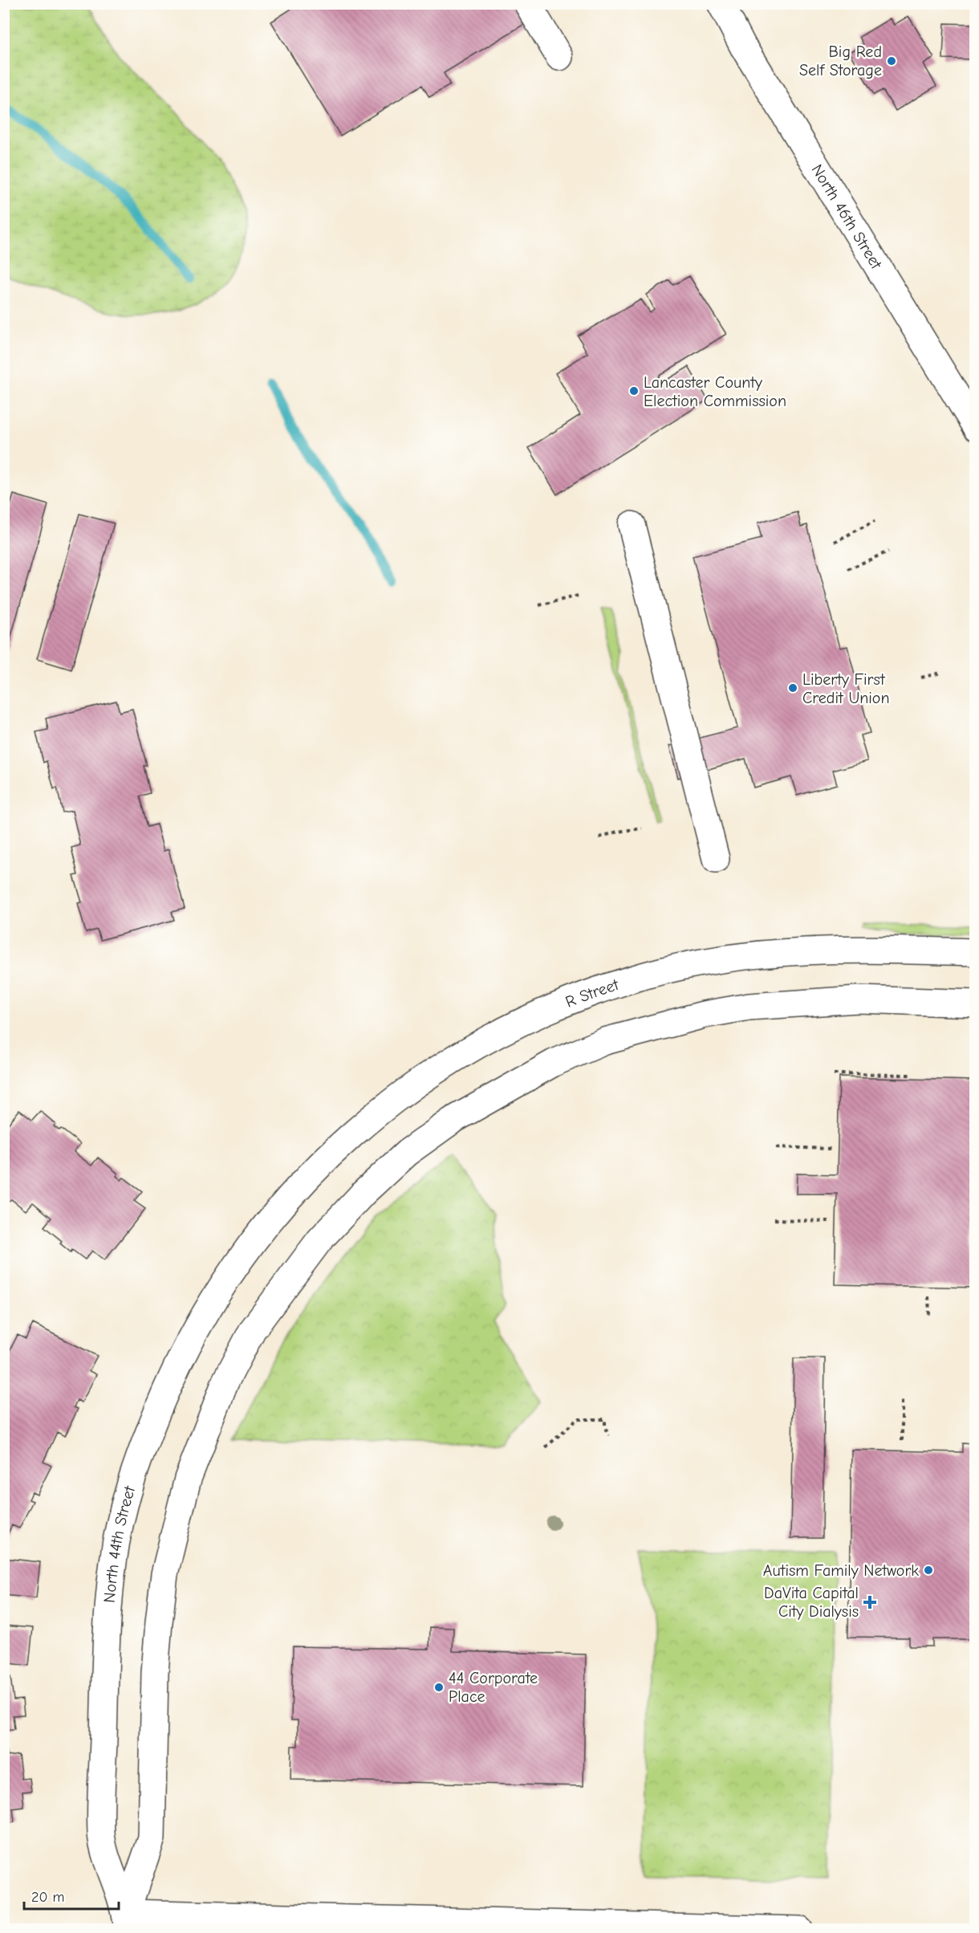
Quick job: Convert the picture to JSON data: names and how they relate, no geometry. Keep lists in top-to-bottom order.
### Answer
{
  "streets": {
    "main road": ["North 46th Street", "R Street", "North 44th Street"]
  },
  "crossings": [
    ["R Street", "North 44th Street"]
  ],
  "places": {
    "other": [
      "Big Red Self Storage",
      "Lancaster County Election Commission",
      "Liberty First Credit Union",
      "Autism Family Network",
      "44 Corporate Place"
    ],
    "health": ["DaVita Capital City Dialysis"]
  },
  "scale_bar": "20 m"
}
